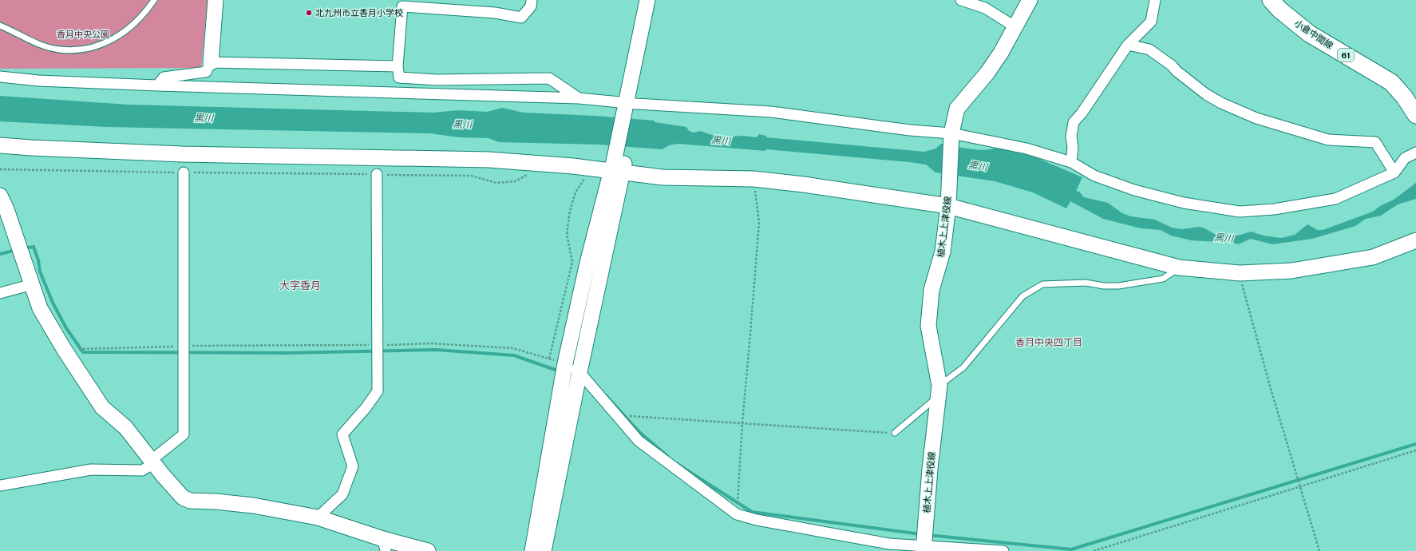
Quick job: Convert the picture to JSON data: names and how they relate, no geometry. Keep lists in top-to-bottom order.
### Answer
{
  "streets": {
    "main road": ["小倉中間線", "61"],
    "street": ["植木上上津役線"]
  },
  "districts": ["大字香月", "香月中央四丁目"],
  "water": ["黒川"],
  "parks": ["香月中央公園"],
  "places": ["北九州市立香月小学校"]
}
